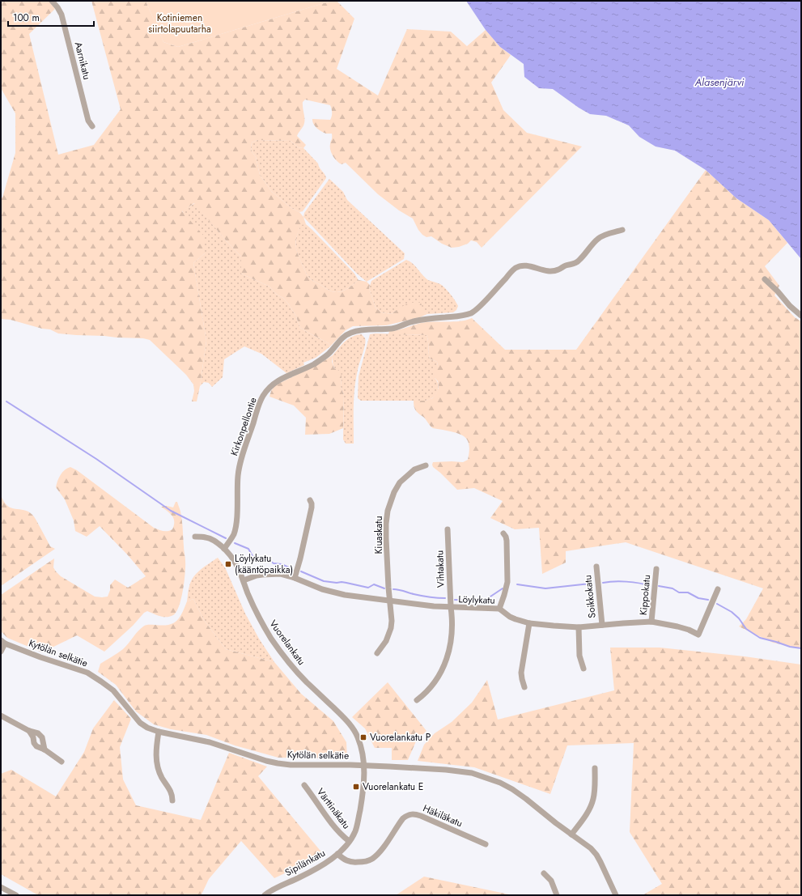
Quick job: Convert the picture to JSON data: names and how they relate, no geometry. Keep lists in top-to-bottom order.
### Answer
{
  "streets": {
    "street": [
      "Aarnikatu",
      "Kirkonpellontie",
      "Kiuaskatu",
      "Vihtakatu",
      "Kippokatu",
      "Soikkokatu",
      "Löylykatu",
      "Vuorelankatu",
      "Kytölän selkätie",
      "Värttinäkatu",
      "Häkiläkatu",
      "Sipilänkatu"
    ]
  },
  "crossings": [
    ["Kirkonpellontie", "Vuorelankatu"],
    ["Kiuaskatu", "Löylykatu"],
    ["Vihtakatu", "Löylykatu"],
    ["Kippokatu", "Löylykatu"],
    ["Soikkokatu", "Löylykatu"],
    ["Löylykatu", "Vuorelankatu"],
    ["Vuorelankatu", "Kytölän selkätie"],
    ["Vuorelankatu", "Sipilänkatu"],
    ["Kytölän selkätie", "Sipilänkatu"],
    ["Värttinäkatu", "Sipilänkatu"],
    ["Häkiläkatu", "Sipilänkatu"]
  ],
  "water": ["Alasenjärvi"],
  "parks": ["Kotiniemen siirtolapuutarha"],
  "places": {
    "transit": ["Löylykatu (kääntöpaikka)", "Vuorelankatu P", "Vuorelankatu E"]
  },
  "scale_bar": "100 m"
}
